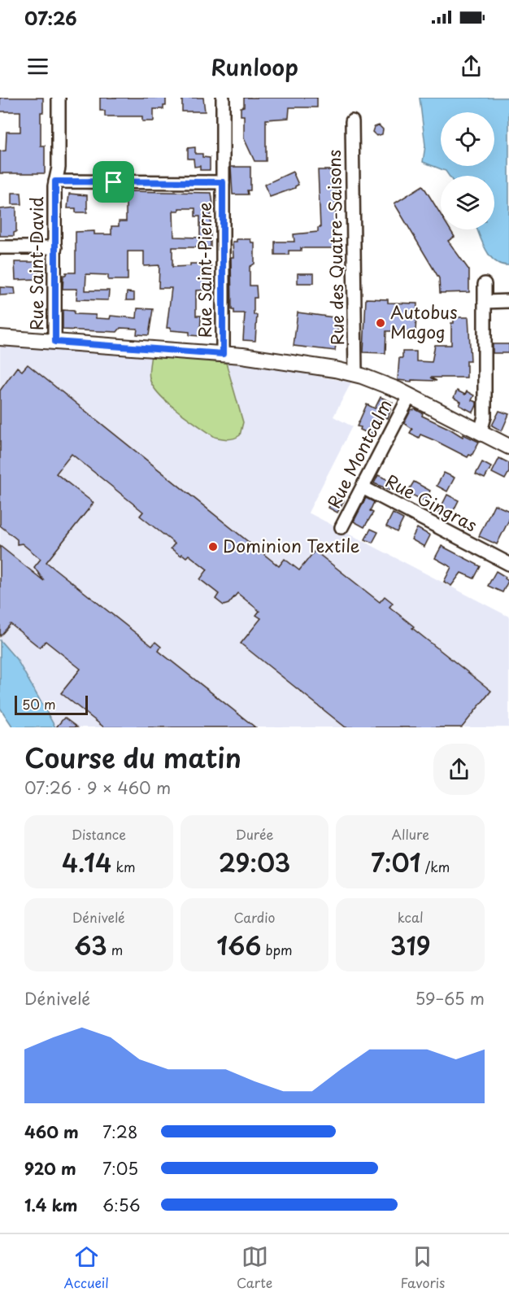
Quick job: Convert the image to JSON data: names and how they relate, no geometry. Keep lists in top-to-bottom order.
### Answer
{
  "streets": {
    "street": [
      "Rue des Quatre-Saisons",
      "Rue Saint-David",
      "Rue Saint-Pierre",
      "Rue Montcalm",
      "Rue Gingras"
    ]
  },
  "crossings": [
    ["Rue Montcalm", "Rue Gingras"]
  ],
  "places": ["Autobus Magog", "Dominion Textile"],
  "scale_bar": "50 m",
  "page": {
    "status": "07:26",
    "header": "Runloop",
    "scale": "50 m",
    "heading": ["Course du matin", "07:26 · 9 × 460 m"],
    "stats": [
      ["Distance", "4.14 km"],
      ["Durée", "29:03"],
      ["Allure", "7:01 /km"],
      ["Dénivelé", "63 m"],
      ["Cardio", "166 bpm"],
      ["kcal", "319"]
    ],
    "chart": ["Dénivelé", "59–65 m"],
    "list": [
      {
        "name": "460 m",
        "note": "7:28"
      },
      {
        "name": "920 m",
        "note": "7:05"
      },
      {
        "name": "1.4 km",
        "note": "6:56"
      }
    ],
    "tabs": ["Accueil", "Carte", "Favoris"]
  }
}
